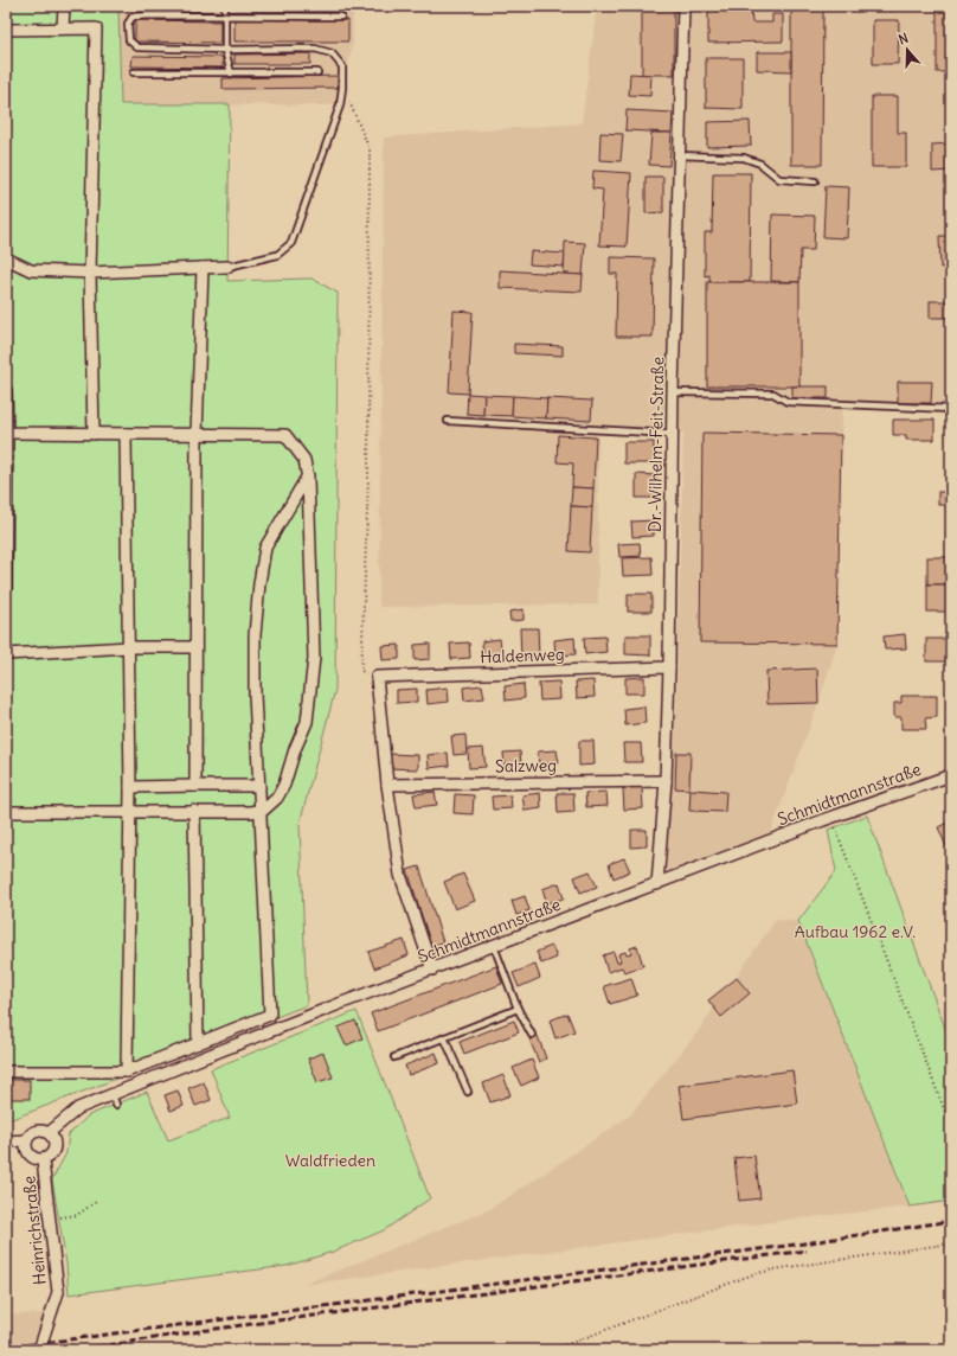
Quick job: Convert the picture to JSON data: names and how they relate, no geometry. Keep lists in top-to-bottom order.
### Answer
{
  "streets": {
    "street": [
      "Dr.-Wilhelm-Feit-Straße",
      "Haldenweg",
      "Salzweg",
      "Schmidtmannstraße",
      "Heinrichstraße"
    ]
  },
  "crossings": [
    ["Dr.-Wilhelm-Feit-Straße", "Haldenweg"],
    ["Dr.-Wilhelm-Feit-Straße", "Salzweg"],
    ["Dr.-Wilhelm-Feit-Straße", "Schmidtmannstraße"],
    ["Schmidtmannstraße", "Heinrichstraße"]
  ],
  "parks": ["Aufbau 1962 e.V.", "Waldfrieden"],
  "north": "top"
}
